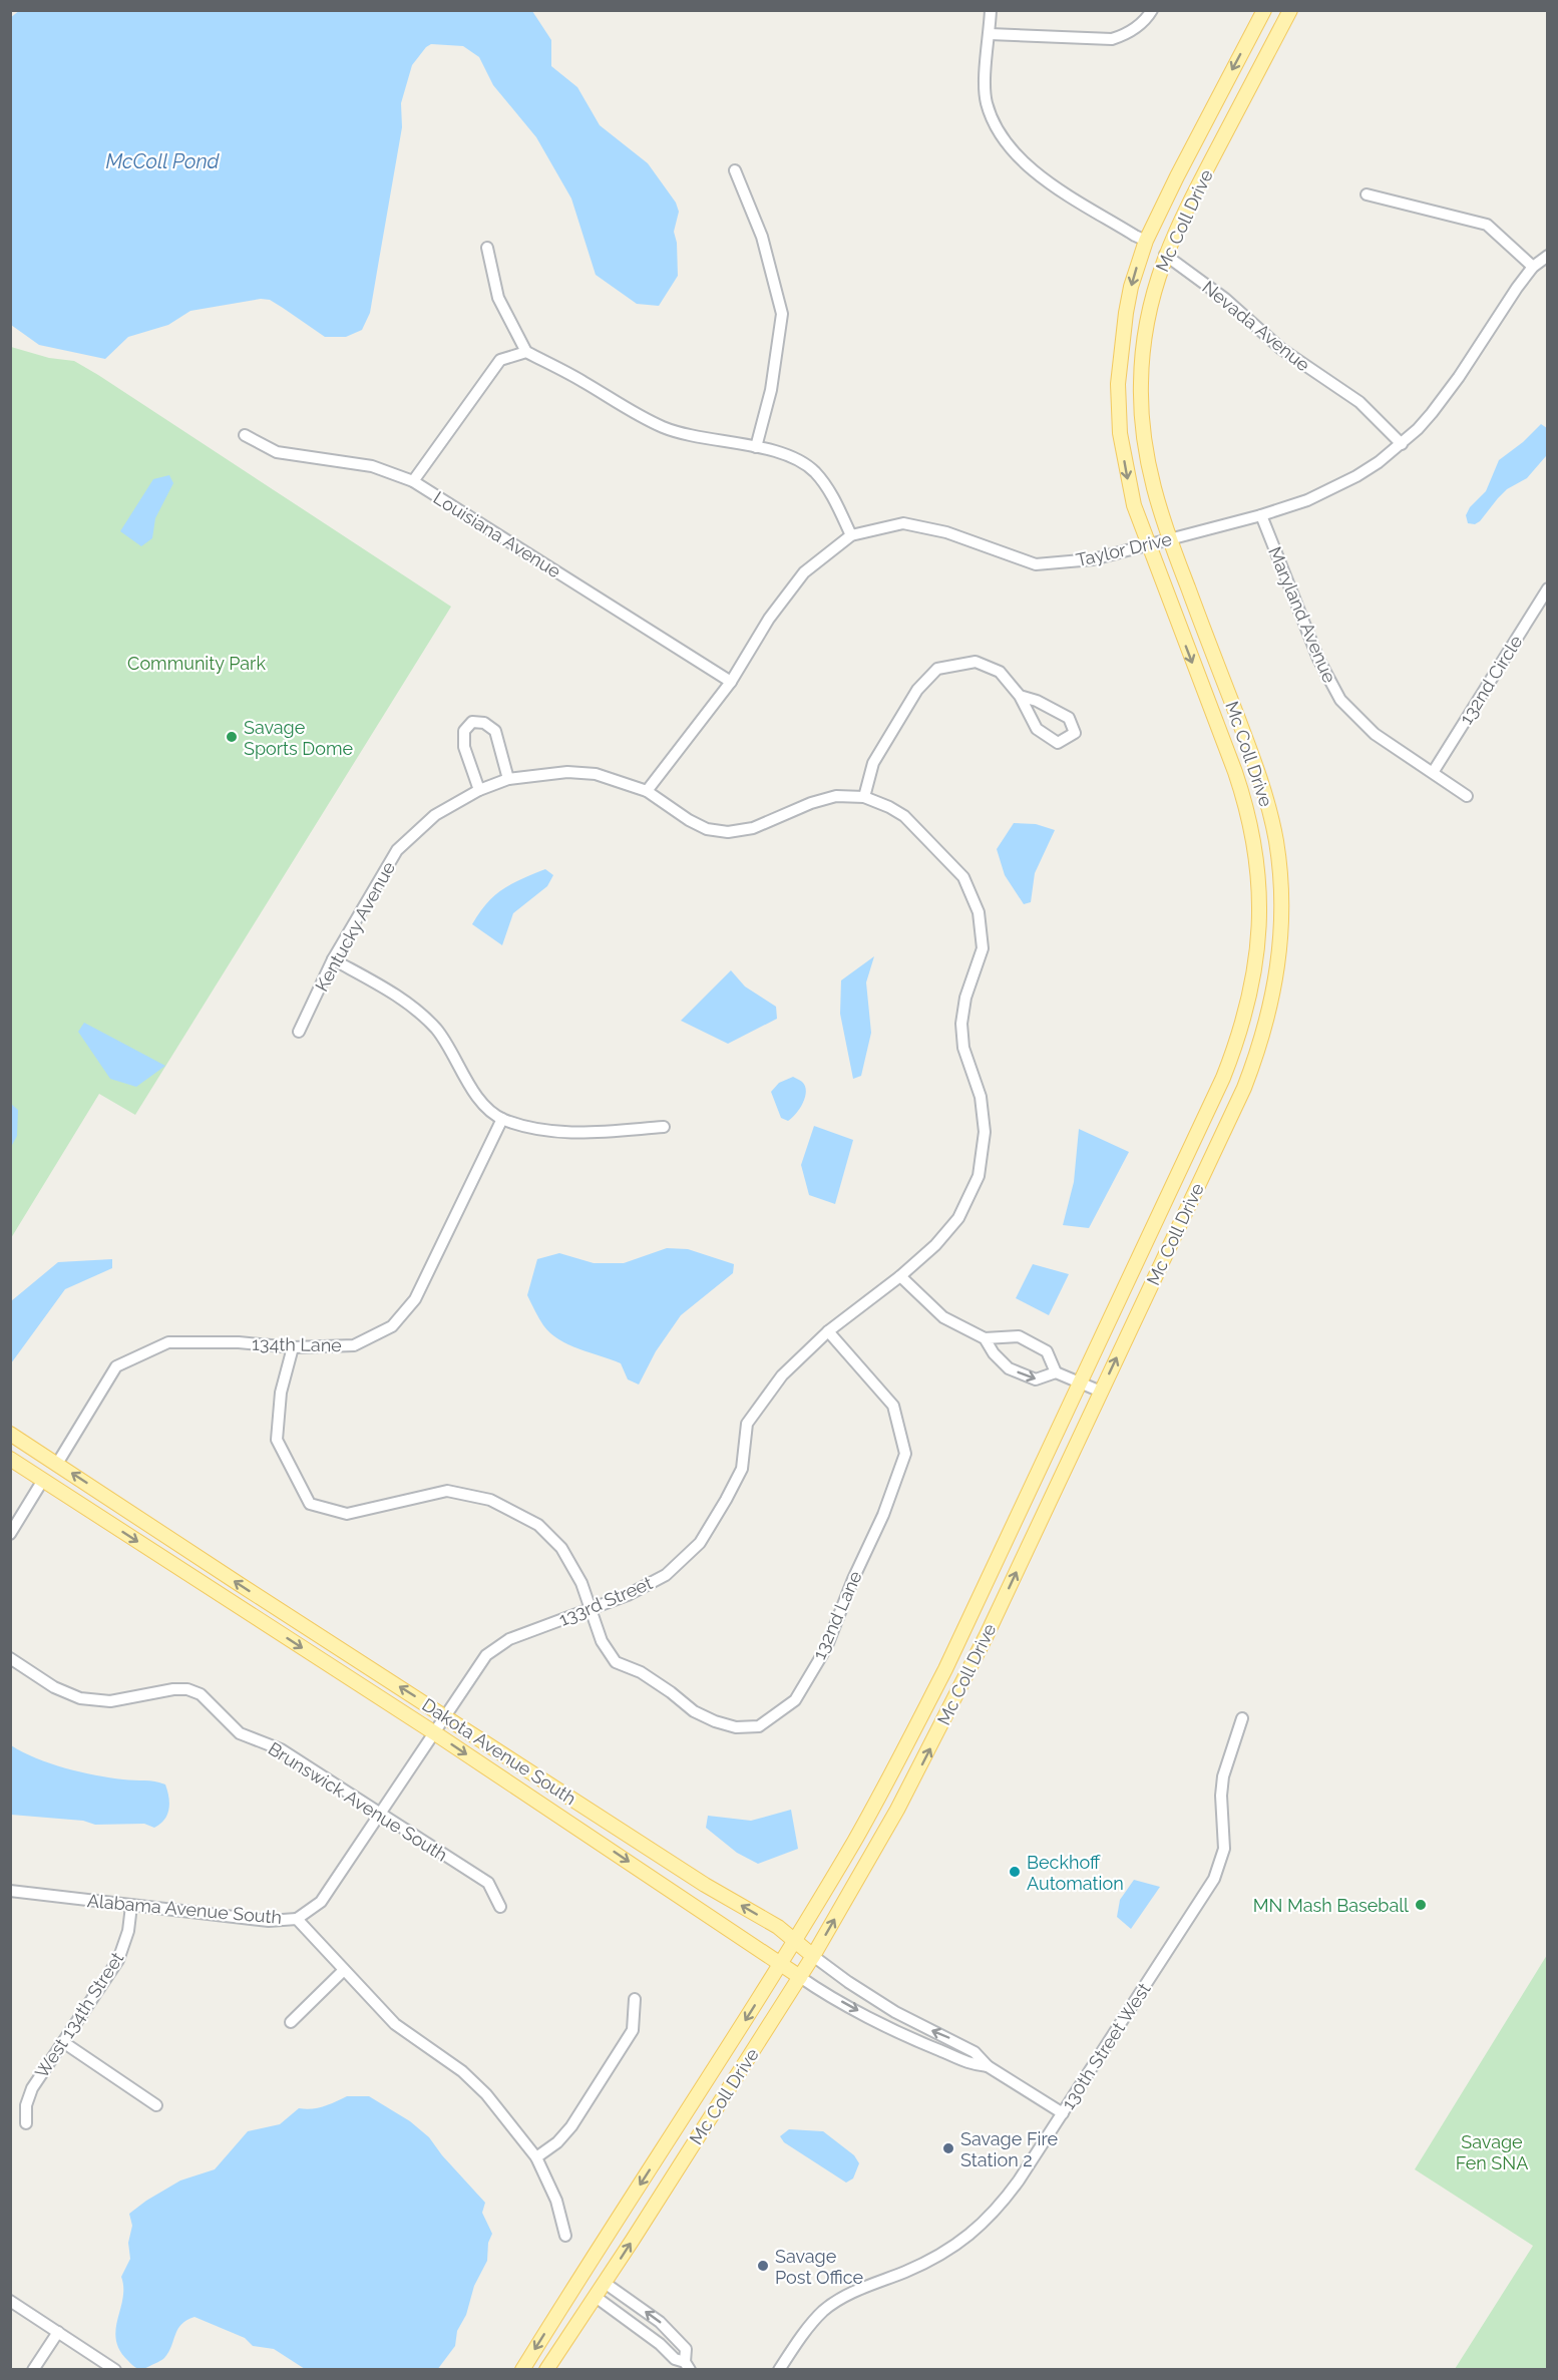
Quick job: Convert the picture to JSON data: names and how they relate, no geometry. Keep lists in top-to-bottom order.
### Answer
{
  "streets": {
    "main road": ["Mc Coll Drive", "Dakota Avenue South"],
    "street": [
      "Nevada Avenue",
      "Louisiana Avenue",
      "Taylor Drive",
      "Maryland Avenue",
      "132nd Circle",
      "Kentucky Avenue",
      "134th Lane",
      "133rd Street",
      "132nd Lane",
      "Brunswick Avenue South",
      "Alabama Avenue South",
      "West 134th Street",
      "130th Street West"
    ]
  },
  "crossings": [
    ["Mc Coll Drive", "Nevada Avenue"],
    ["Mc Coll Drive", "Taylor Drive"],
    ["Mc Coll Drive", "Dakota Avenue South"],
    ["Nevada Avenue", "Taylor Drive"],
    ["Louisiana Avenue", "Taylor Drive"],
    ["Taylor Drive", "Maryland Avenue"],
    ["Taylor Drive", "Kentucky Avenue"],
    ["Maryland Avenue", "132nd Circle"],
    ["Kentucky Avenue", "133rd Street"],
    ["134th Lane", "132nd Lane"],
    ["134th Lane", "Dakota Avenue South"],
    ["133rd Street", "132nd Lane"],
    ["133rd Street", "Dakota Avenue South"],
    ["133rd Street", "Brunswick Avenue South"],
    ["133rd Street", "Alabama Avenue South"],
    ["Dakota Avenue South", "130th Street West"],
    ["Alabama Avenue South", "West 134th Street"]
  ],
  "water": ["McColl Pond"],
  "parks": ["Community Park", "Savage Fen SNA"],
  "places": [
    "Savage Sports Dome",
    "Beckhoff Automation",
    "MN Mash Baseball",
    "Savage Fire Station 2",
    "Savage Post Office"
  ]
}
